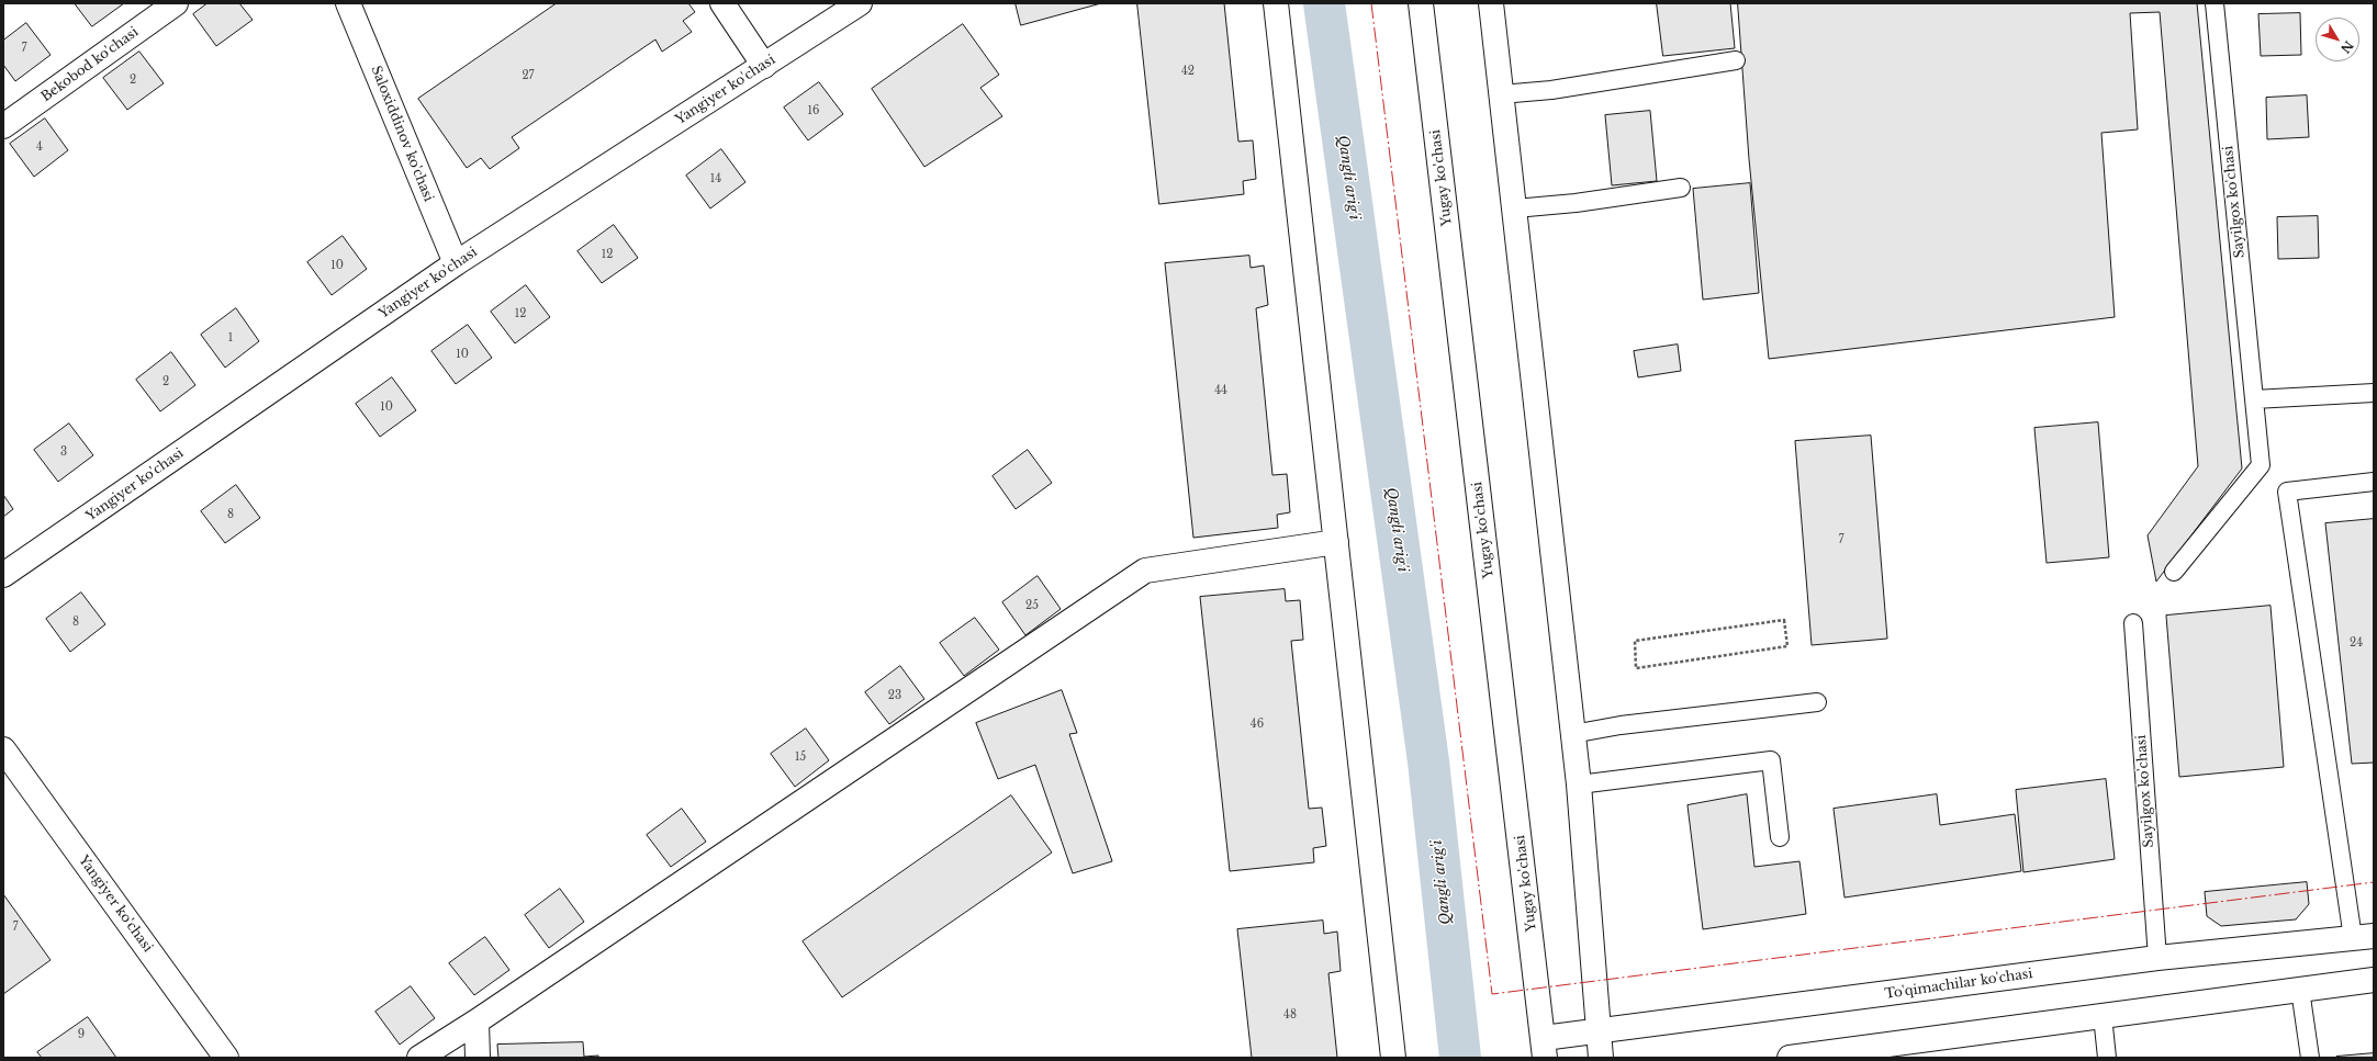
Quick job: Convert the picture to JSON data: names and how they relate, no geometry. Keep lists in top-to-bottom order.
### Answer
{
  "streets": {
    "street": [
      "Bekobod ko'chasi",
      "Yangiyer ko'chasi",
      "Saloxiddinov ko'chasi",
      "Yugay ko'chasi",
      "To'qimachilar ko'chasi"
    ],
    "lane": ["Sayilgox ko'chasi"]
  },
  "crossings": [
    ["Yangiyer ko'chasi", "Saloxiddinov ko'chasi"],
    ["Yugay ko'chasi", "To'qimachilar ko'chasi"],
    ["Sayilgox ko'chasi", "To'qimachilar ko'chasi"]
  ],
  "water": ["Qangli arig'i"],
  "house_numbers": [
    "7",
    "42",
    "27",
    "2",
    "16",
    "4",
    "14",
    "12",
    "10",
    "12",
    "1",
    "10",
    "2",
    "44",
    "10",
    "3",
    "8",
    "7",
    "25",
    "8",
    "24",
    "23",
    "46",
    "15",
    "7",
    "48",
    "9"
  ],
  "north": "bottom right"
}
